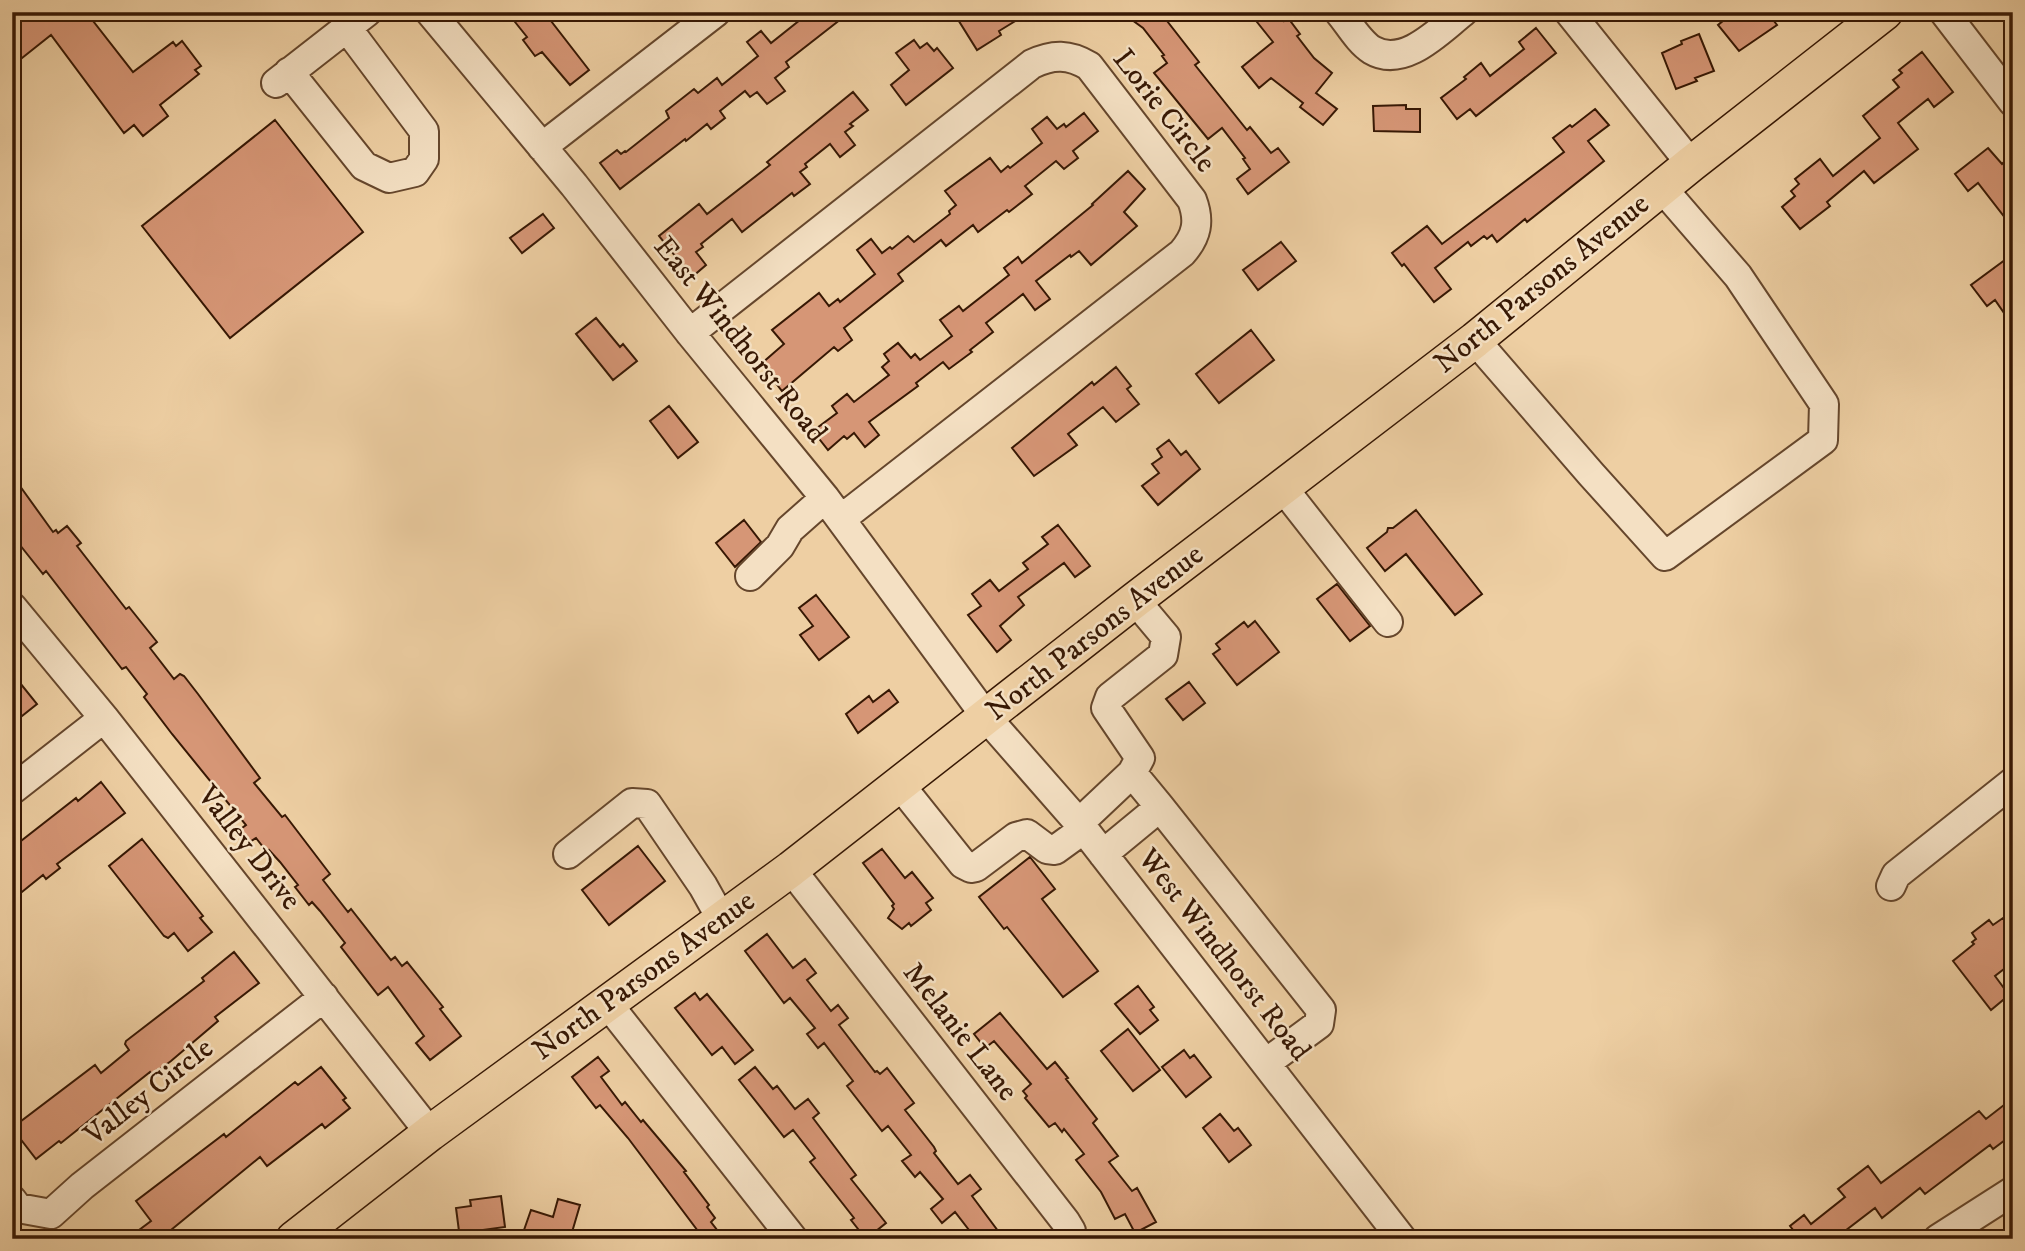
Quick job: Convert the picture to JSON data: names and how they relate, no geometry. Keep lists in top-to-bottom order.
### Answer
{
  "streets": {
    "main road": ["North Parsons Avenue"],
    "street": [
      "Lorie Circle",
      "East Windhorst Road",
      "Valley Drive",
      "West Windhorst Road",
      "Melanie Lane",
      "Valley Circle"
    ]
  },
  "crossings": [
    ["Lorie Circle", "East Windhorst Road"],
    ["North Parsons Avenue", "East Windhorst Road"],
    ["North Parsons Avenue", "Valley Drive"],
    ["North Parsons Avenue", "West Windhorst Road"],
    ["North Parsons Avenue", "Melanie Lane"],
    ["East Windhorst Road", "West Windhorst Road"],
    ["Valley Drive", "Valley Circle"]
  ]
}
